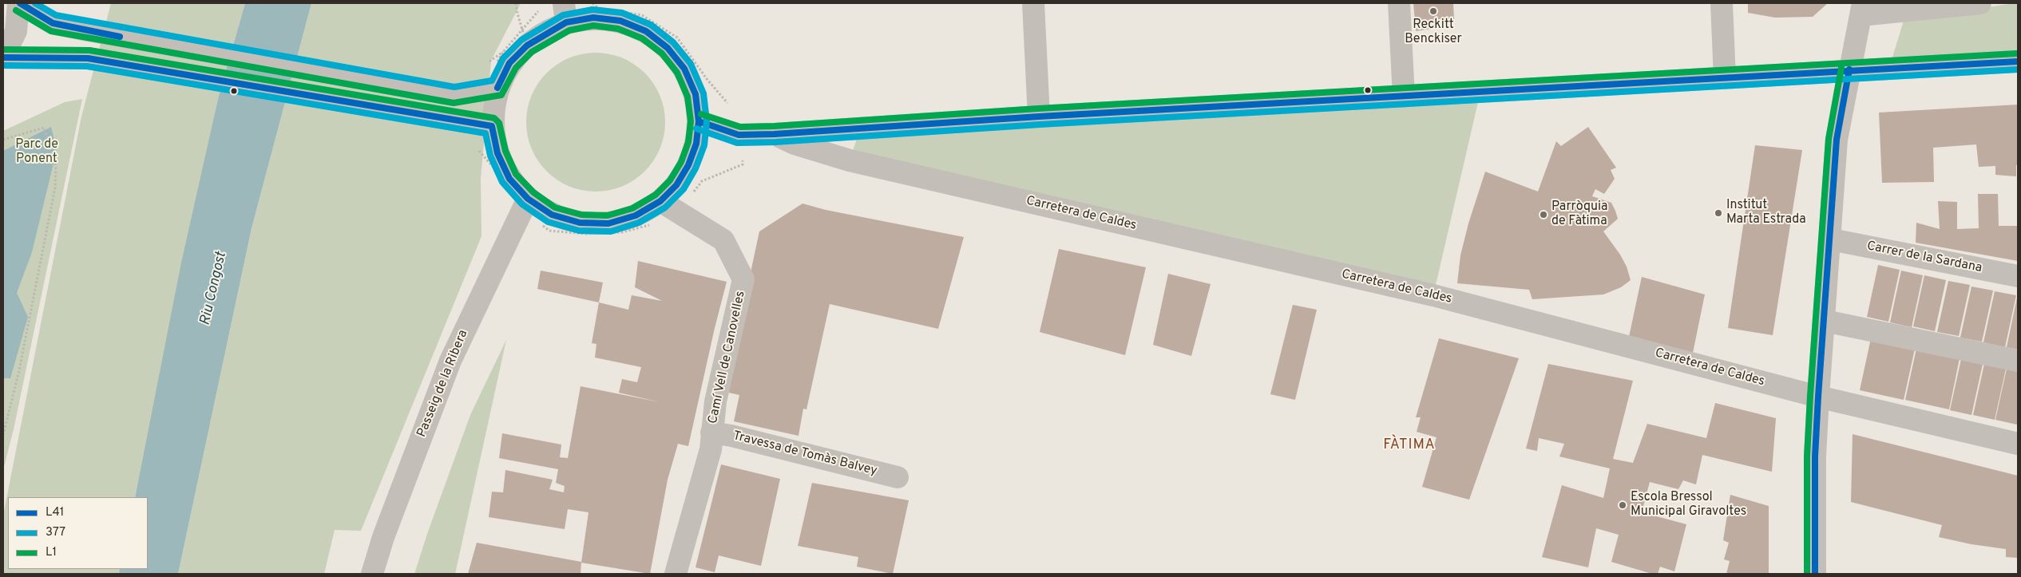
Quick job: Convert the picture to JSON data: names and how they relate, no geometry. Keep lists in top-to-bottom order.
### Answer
{
  "streets": {
    "street": [
      "Carretera de Caldes",
      "Carrer de la Sardana",
      "Camí Vell de Canovelles",
      "Passeig de la Ribera",
      "Travessa de Tomàs Balvey"
    ]
  },
  "crossings": [
    ["Camí Vell de Canovelles", "Travessa de Tomàs Balvey"]
  ],
  "districts": ["FÀTIMA"],
  "water": ["Riu Congost"],
  "parks": ["Parc de Ponent"],
  "places": [
    "Reckitt Benckiser",
    "Institut Marta Estrada",
    "Parròquia de Fàtima",
    "Escola Bressol Municipal Giravoltes"
  ],
  "lines": ["transit line L41", "transit line 377", "transit line L1"],
  "legend": ["L41", "377", "L1"]
}
